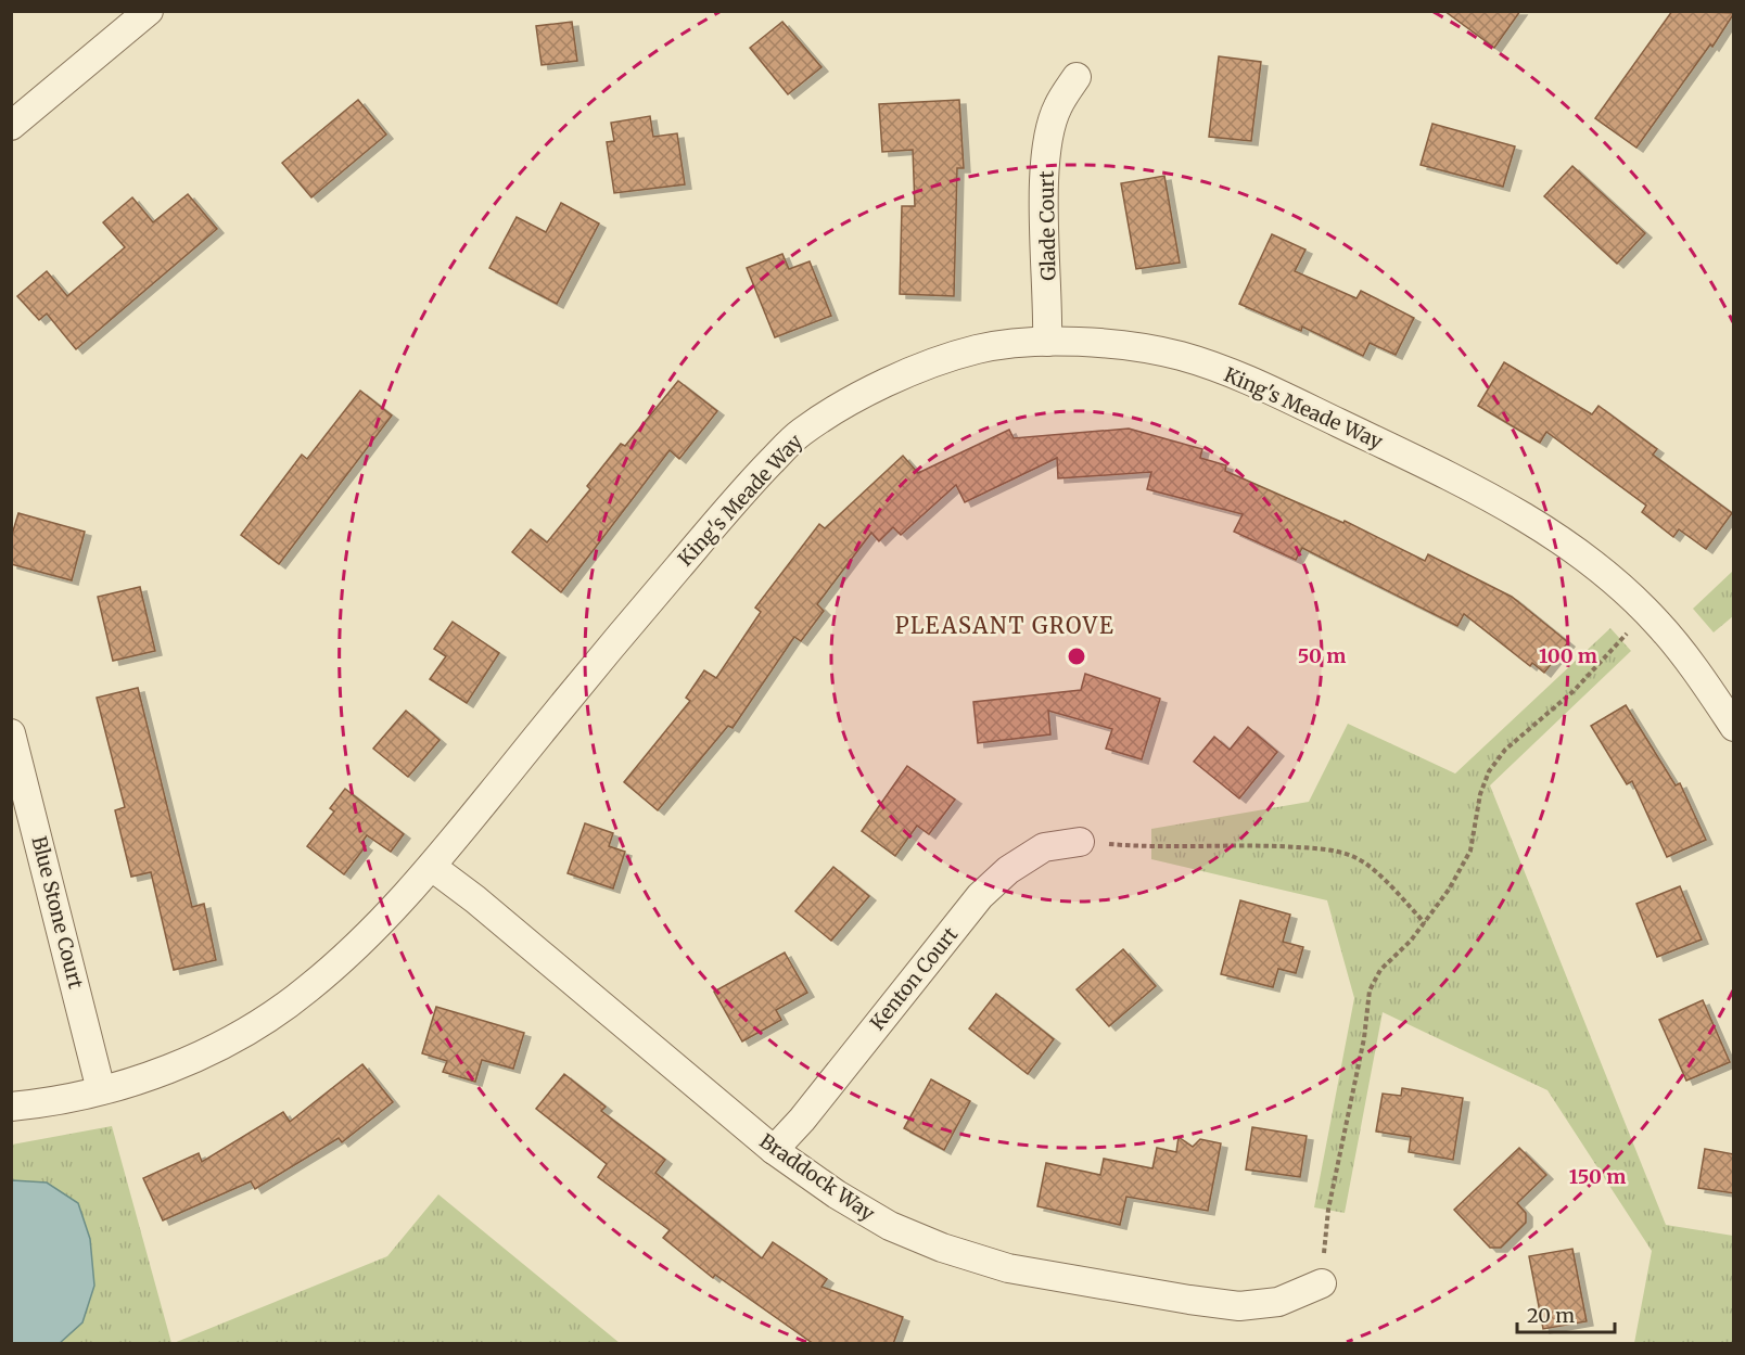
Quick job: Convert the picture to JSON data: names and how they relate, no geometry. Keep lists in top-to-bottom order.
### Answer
{
  "streets": {
    "street": [
      "Glade Court",
      "King's Meade Way",
      "Blue Stone Court",
      "Kenton Court",
      "Braddock Way"
    ]
  },
  "crossings": [
    ["Glade Court", "King's Meade Way"],
    ["King's Meade Way", "Blue Stone Court"],
    ["King's Meade Way", "Braddock Way"],
    ["Kenton Court", "Braddock Way"]
  ],
  "districts": ["PLEASANT GROVE"],
  "scale_bar": "20 m",
  "rings": ["50 m", "100 m", "150 m"]
}
